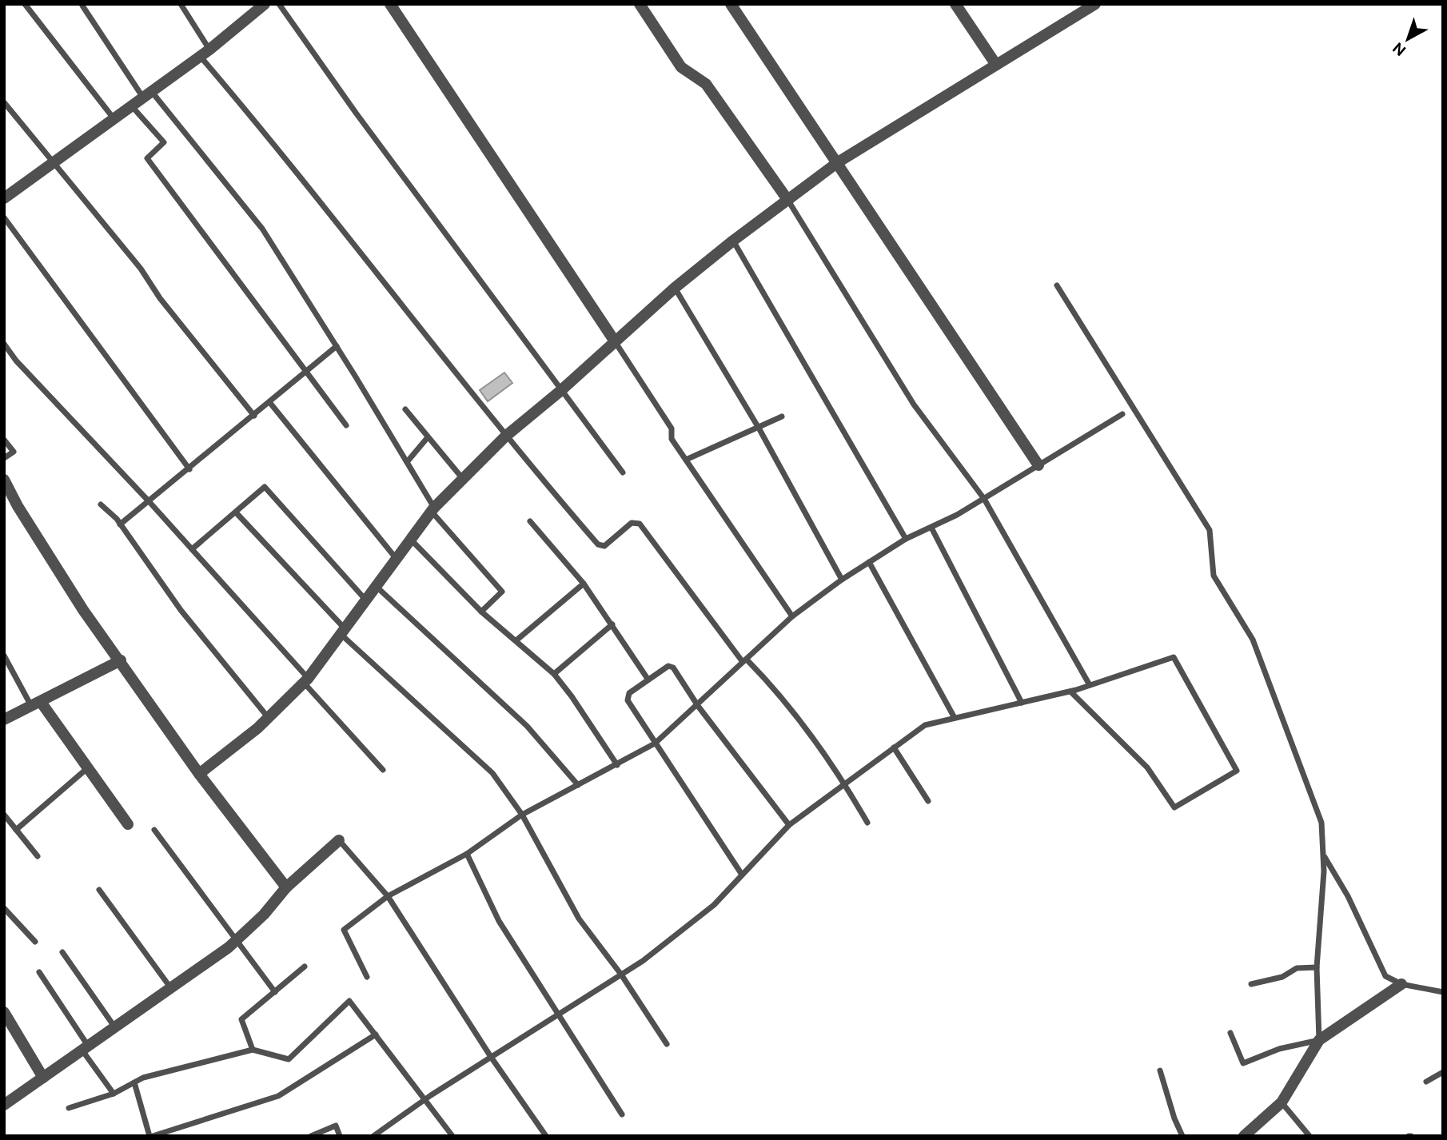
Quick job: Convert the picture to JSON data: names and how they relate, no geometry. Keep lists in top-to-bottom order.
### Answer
{
  "north": "bottom left"
}
